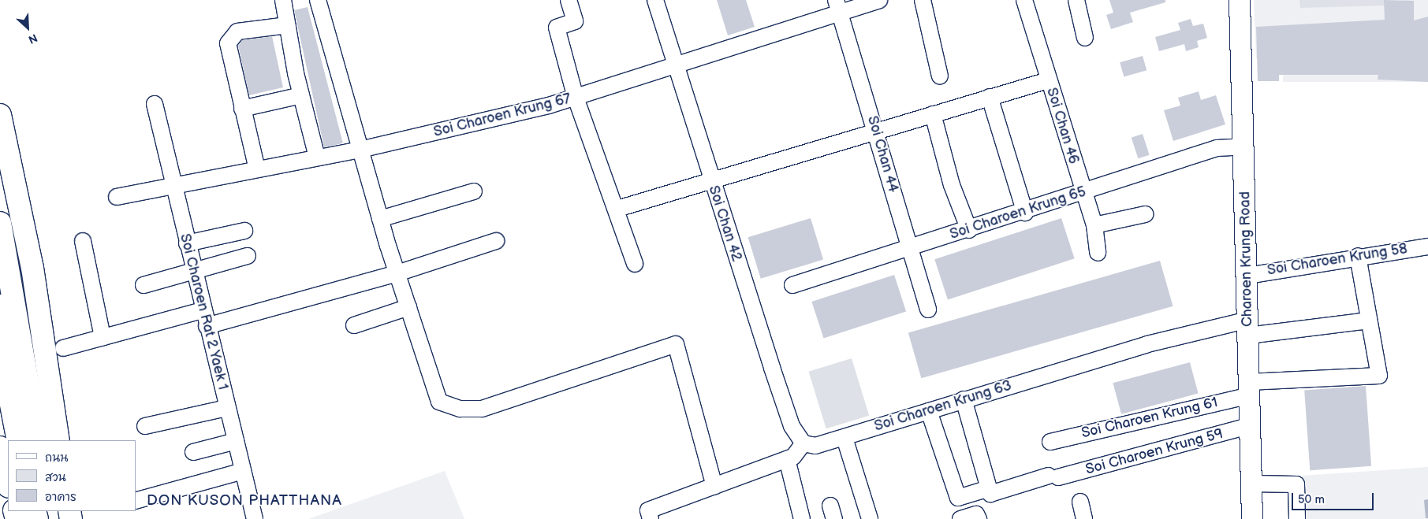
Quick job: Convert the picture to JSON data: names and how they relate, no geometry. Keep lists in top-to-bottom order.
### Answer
{
  "streets": {
    "main road": ["Charoen Krung Road"],
    "street": [
      "Soi Charoen Krung 67",
      "Soi Chan 46",
      "Soi Chan 44",
      "Soi Charoen Krung 65",
      "Soi Chan 42",
      "Soi Charoen Krung 58",
      "Soi Charoen Rat 2 Yaek 1",
      "Soi Charoen Krung 63",
      "Soi Charoen Krung 61",
      "Soi Charoen Krung 59"
    ]
  },
  "crossings": [
    ["Soi Charoen Krung 67", "Soi Chan 44"],
    ["Soi Charoen Krung 67", "Soi Chan 42"],
    ["Soi Charoen Krung 67", "Soi Charoen Rat 2 Yaek 1"],
    ["Soi Chan 46", "Soi Charoen Krung 65"],
    ["Soi Chan 44", "Soi Charoen Krung 65"],
    ["Soi Charoen Krung 65", "Charoen Krung Road"],
    ["Soi Chan 42", "Soi Charoen Krung 63"],
    ["Charoen Krung Road", "Soi Charoen Krung 58"],
    ["Charoen Krung Road", "Soi Charoen Krung 63"],
    ["Charoen Krung Road", "Soi Charoen Krung 61"],
    ["Charoen Krung Road", "Soi Charoen Krung 59"],
    ["Soi Charoen Krung 63", "Soi Charoen Krung 61"]
  ],
  "districts": ["DON KUSON PHATTHANA"],
  "legend": ["ถนน", "สวน", "อาคาร"],
  "scale_bar": "50 m",
  "north": "bottom right"
}
